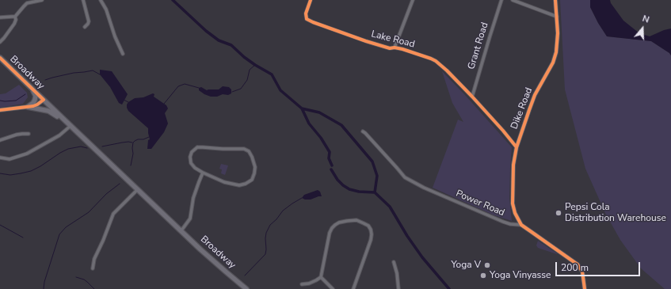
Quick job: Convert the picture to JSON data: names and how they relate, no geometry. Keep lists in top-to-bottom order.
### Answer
{
  "streets": {
    "main road": ["Broadway"],
    "street": [
      "Lake Road",
      "Grant Road",
      "Dike Road",
      "Power Road"
    ]
  },
  "crossings": [
    ["Lake Road", "Grant Road"],
    ["Lake Road", "Dike Road"],
    ["Dike Road", "Power Road"]
  ],
  "places": ["Pepsi Cola Distribution Warehouse", "Yoga V", "Yoga Vinyasse"],
  "scale_bar": "200 m",
  "north": "top"
}
